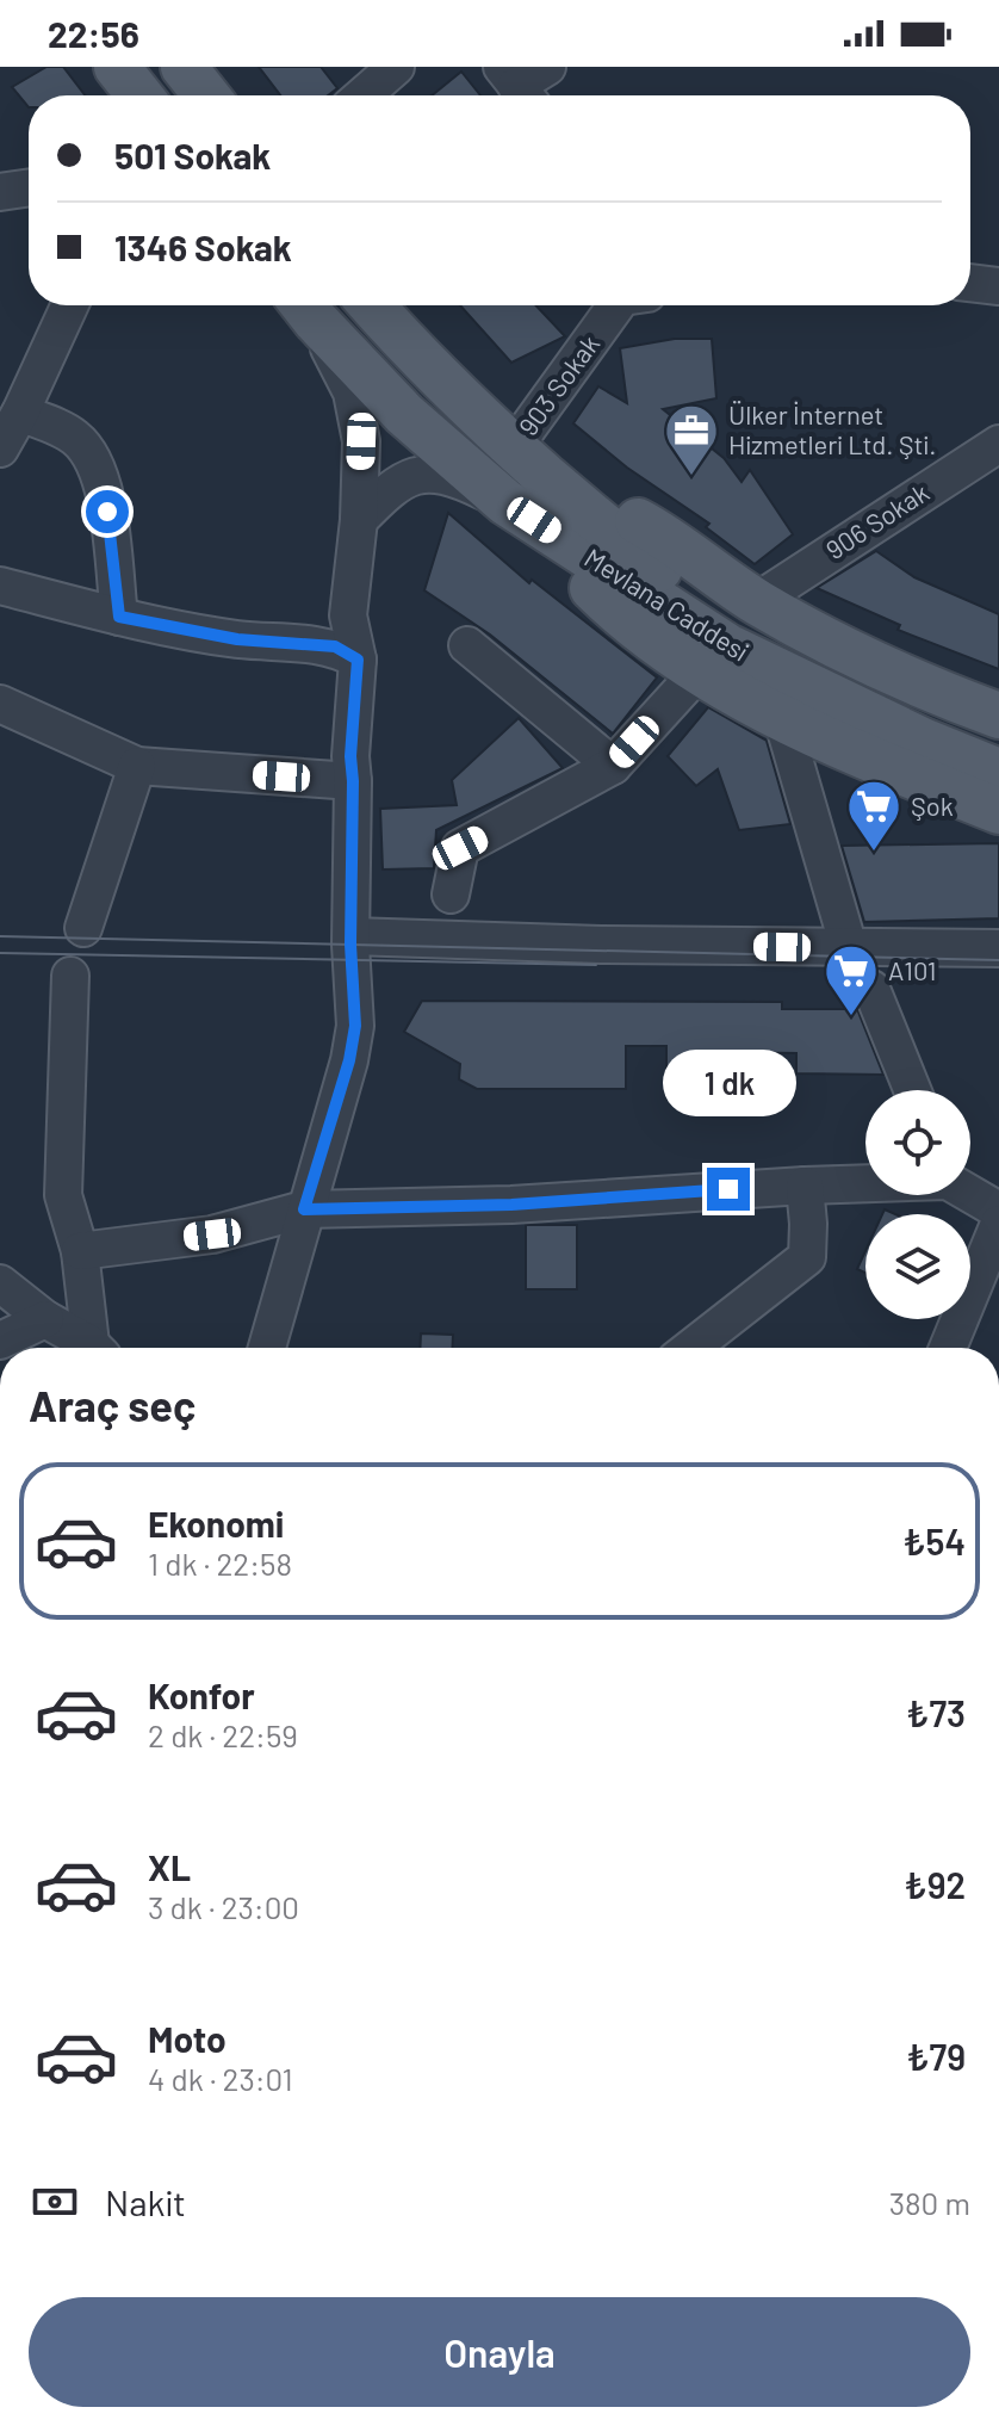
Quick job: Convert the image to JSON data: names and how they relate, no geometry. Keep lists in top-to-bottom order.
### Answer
{
  "streets": {
    "main road": ["Mevlana Caddesi"],
    "street": ["903 Sokak", "906 Sokak"]
  },
  "crossings": [
    ["903 Sokak", "Mevlana Caddesi"]
  ],
  "places": {
    "office": ["Ülker İnternet Hizmetleri Ltd. Şti."],
    "supermarket": ["Şok", "A101"]
  },
  "page": {
    "status": "22:56",
    "banner": ["501 Sokak", "1346 Sokak"],
    "bubble": "1 dk",
    "heading": "Araç seç",
    "list": [
      {
        "name": "Ekonomi",
        "note": "1 dk · 22:58",
        "value": "₺54"
      },
      {
        "name": "Konfor",
        "note": "2 dk · 22:59",
        "value": "₺73"
      },
      {
        "name": "XL",
        "note": "3 dk · 23:00",
        "value": "₺92"
      },
      {
        "name": "Moto",
        "note": "4 dk · 23:01",
        "value": "₺79"
      }
    ],
    "pay": ["Nakit", "380 m"],
    "buttons": "Onayla"
  }
}
